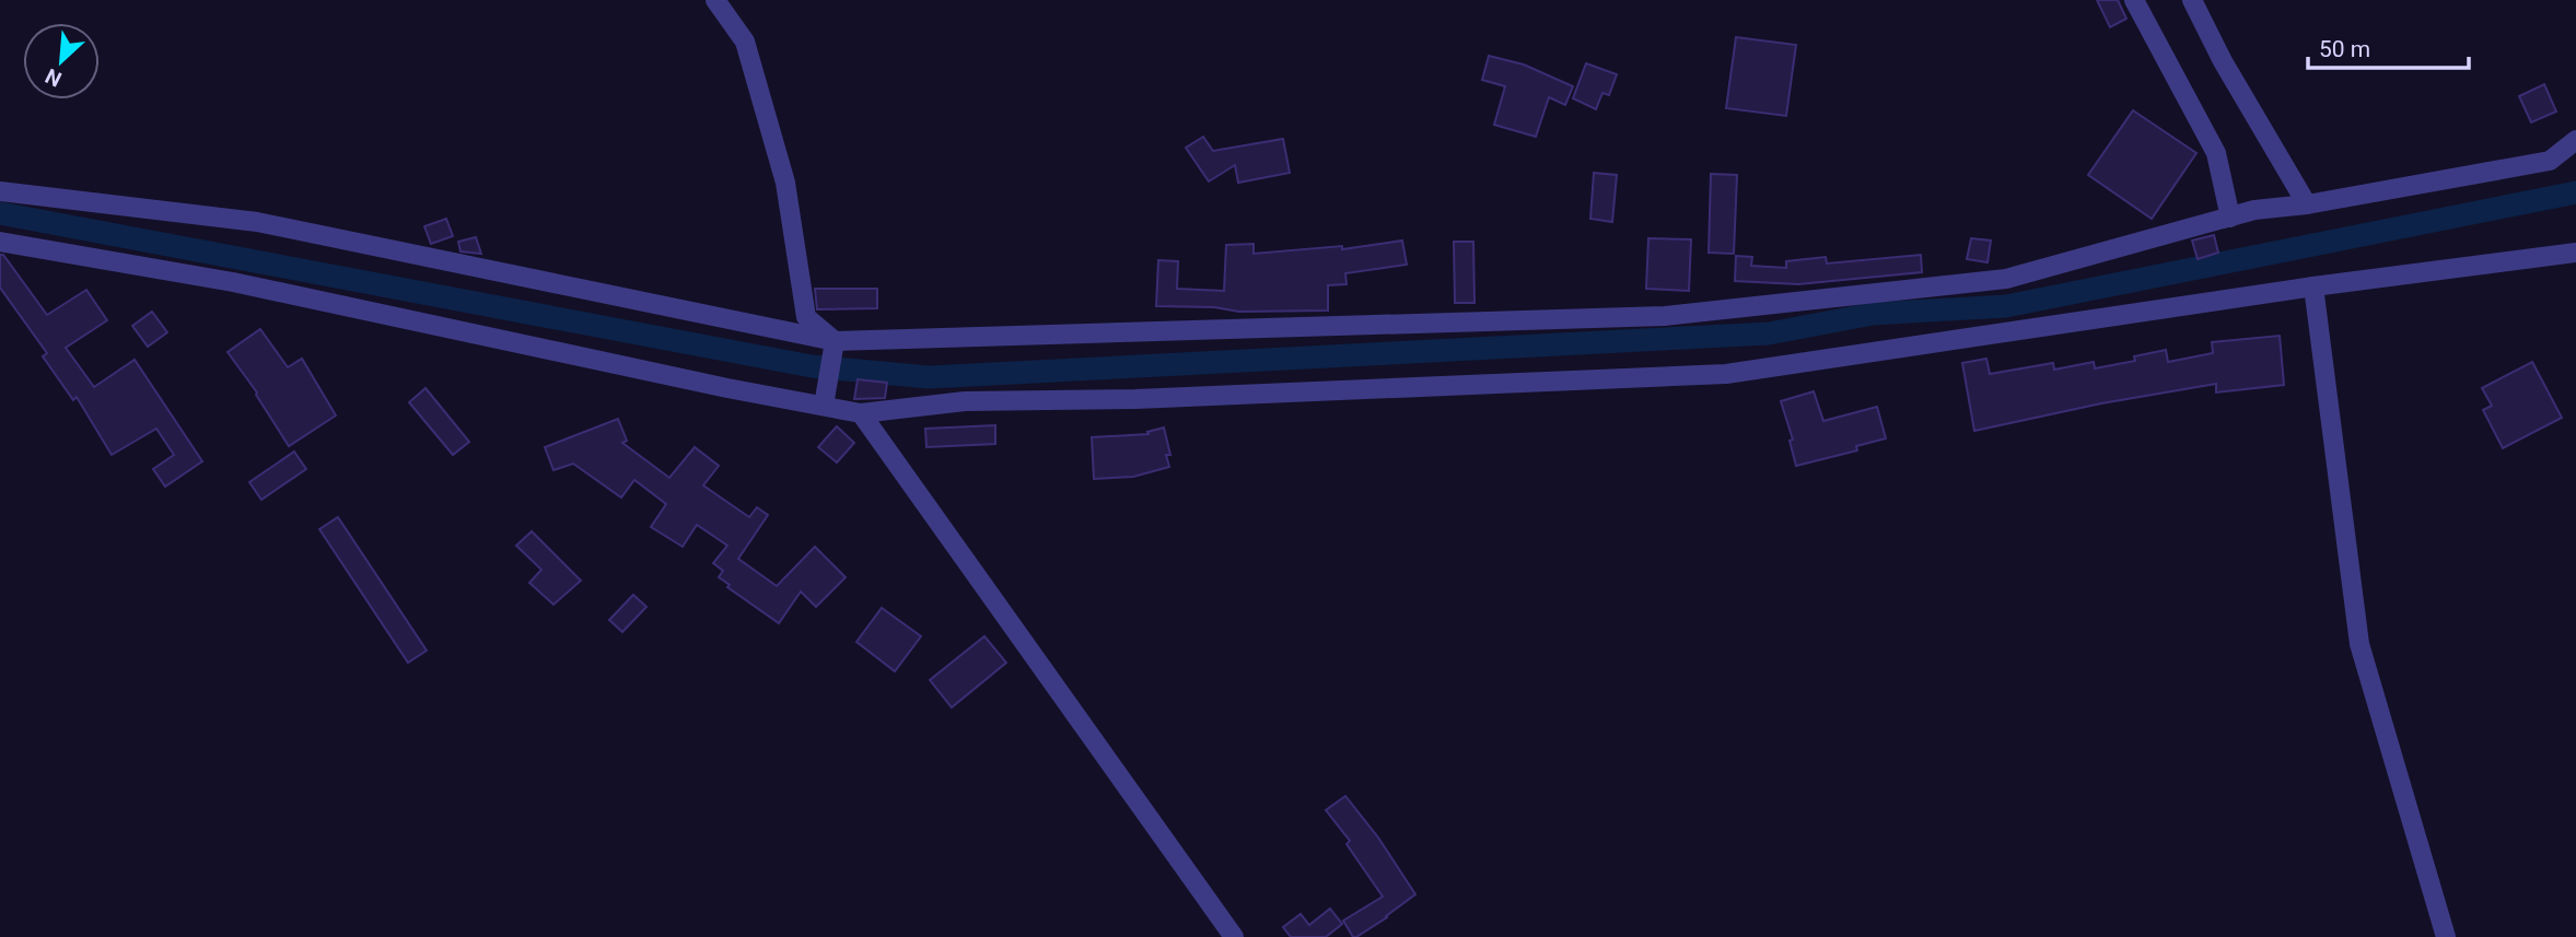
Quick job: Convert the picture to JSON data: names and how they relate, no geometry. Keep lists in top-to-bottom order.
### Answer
{
  "scale_bar": "50 m",
  "north": "bottom left"
}
